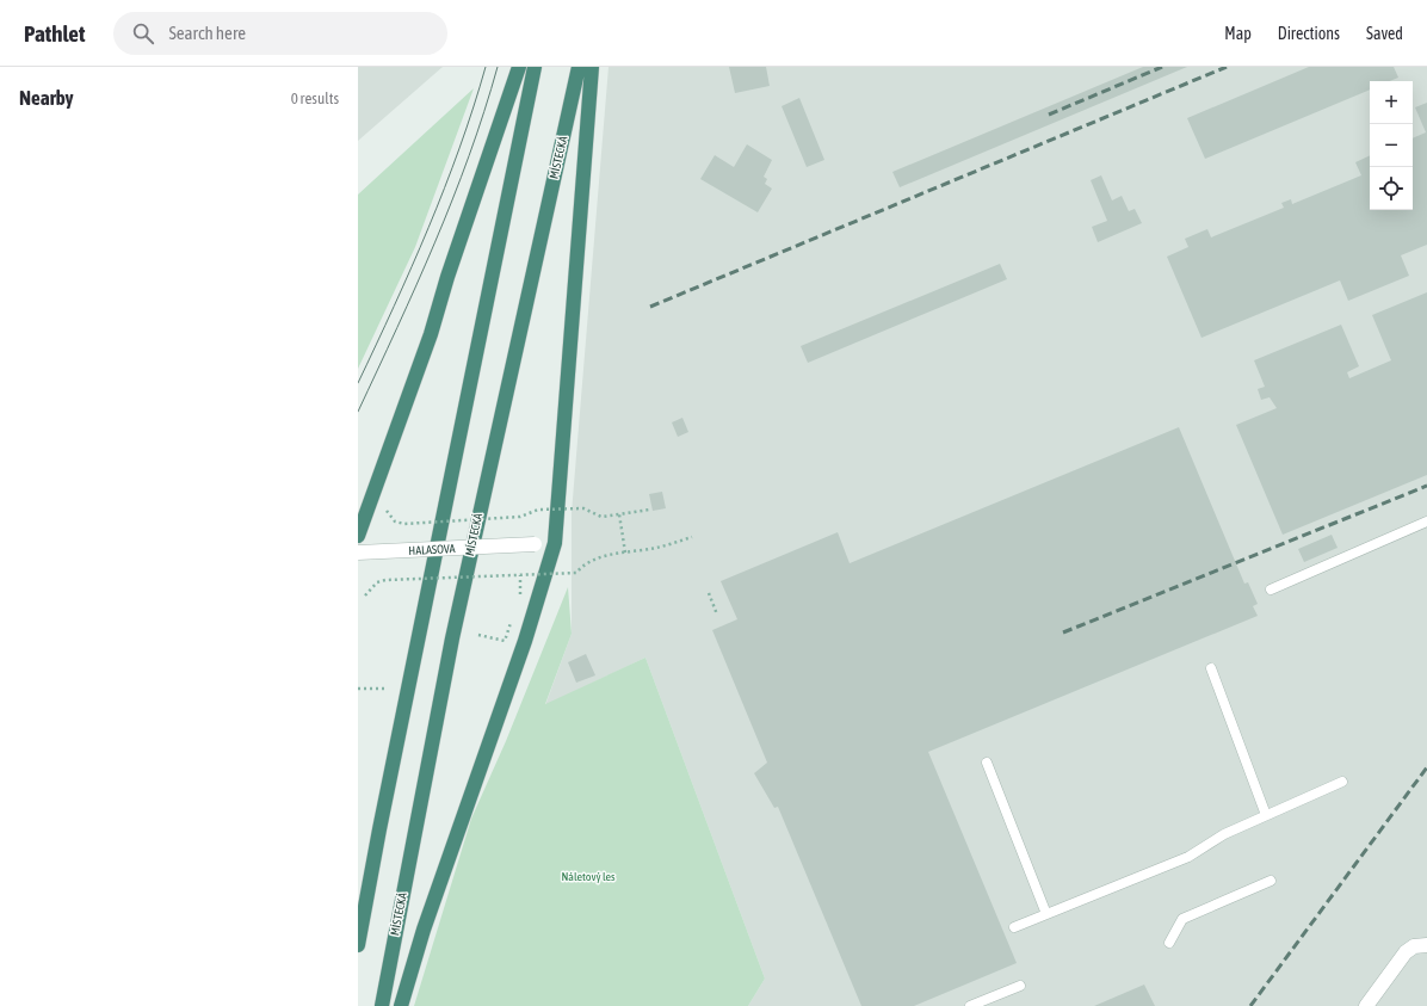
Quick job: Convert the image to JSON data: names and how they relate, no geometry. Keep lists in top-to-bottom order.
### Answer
{
  "streets": {
    "highway": ["MÍSTECKÁ"],
    "street": ["HALASOVA"]
  },
  "parks": ["Náletový les"],
  "page": {
    "header": "Pathlet",
    "search": "Search here",
    "nav": ["Map", "Directions", "Saved"],
    "heading": ["Nearby", "0 results"],
    "map_buttons": ["+", "−"]
  }
}
